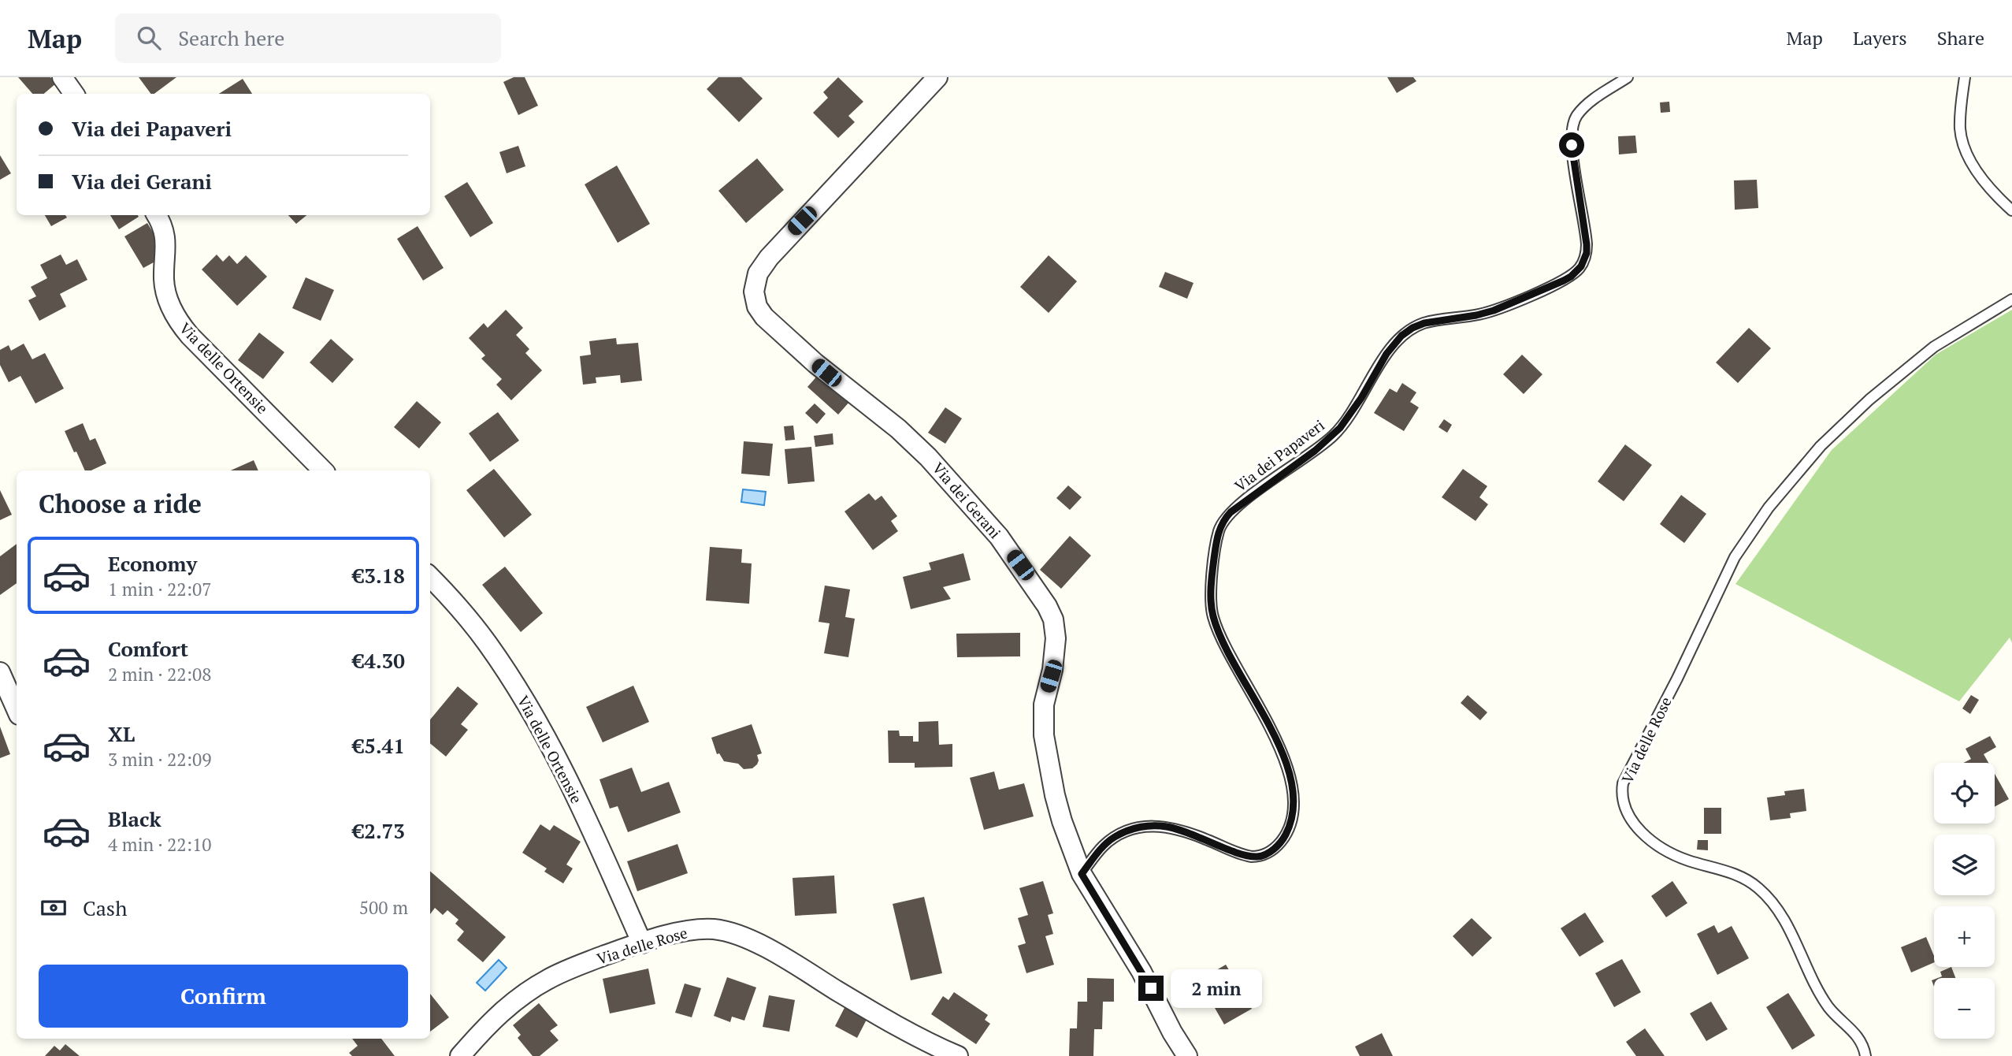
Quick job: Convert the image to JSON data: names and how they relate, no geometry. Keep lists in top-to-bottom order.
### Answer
{
  "streets": {
    "street": ["Via delle Ortensie", "Via dei Gerani", "Via delle Rose"],
    "lane": ["Via dei Papaveri"]
  },
  "crossings": [
    ["Via delle Ortensie", "Via delle Rose"],
    ["Via dei Papaveri", "Via dei Gerani"]
  ],
  "page": {
    "header": "Map",
    "search": "Search here",
    "nav": ["Map", "Layers", "Share"],
    "banner": ["Via dei Papaveri", "Via dei Gerani"],
    "heading": "Choose a ride",
    "list": [
      {
        "name": "Economy",
        "note": "1 min · 22:07",
        "value": "€3.18"
      },
      {
        "name": "Comfort",
        "note": "2 min · 22:08",
        "value": "€4.30"
      },
      {
        "name": "XL",
        "note": "3 min · 22:09",
        "value": "€5.41"
      },
      {
        "name": "Black",
        "note": "4 min · 22:10",
        "value": "€2.73"
      }
    ],
    "map_buttons": ["+", "−"],
    "pay": ["Cash", "500 m"],
    "buttons": "Confirm",
    "bubble": "2 min"
  }
}
